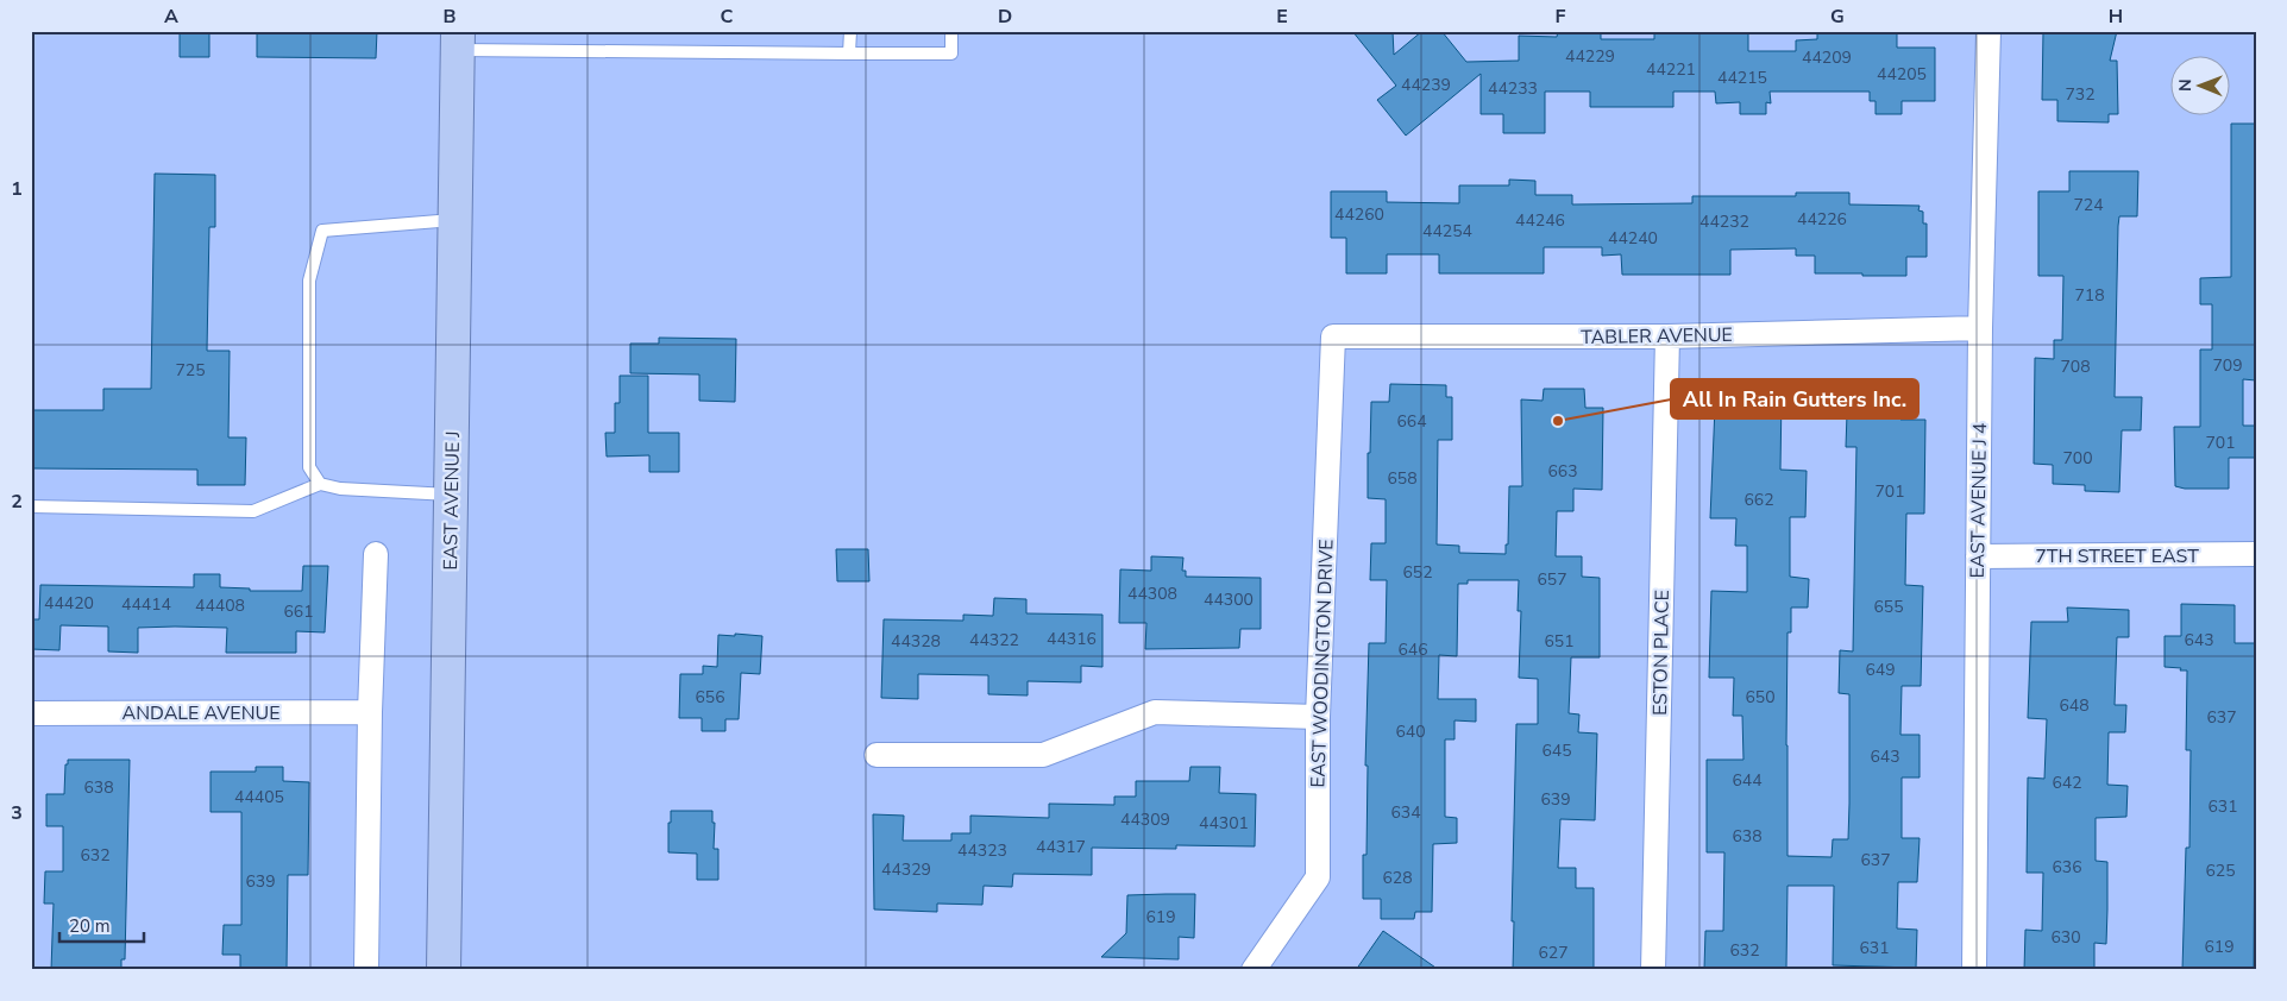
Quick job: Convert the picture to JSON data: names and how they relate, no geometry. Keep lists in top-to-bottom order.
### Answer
{
  "streets": {
    "main road": ["EAST AVENUE J"],
    "street": [
      "TABLER AVENUE",
      "EAST AVENUE J 4",
      "7TH STREET EAST",
      "ESTON PLACE",
      "EAST WOODINGTON DRIVE",
      "ANDALE AVENUE"
    ]
  },
  "crossings": [
    ["TABLER AVENUE", "EAST AVENUE J 4"],
    ["TABLER AVENUE", "ESTON PLACE"],
    ["TABLER AVENUE", "EAST WOODINGTON DRIVE"],
    ["EAST AVENUE J 4", "7TH STREET EAST"]
  ],
  "places": ["All In Rain Gutters Inc."],
  "house_numbers": [
    "44229",
    "44209",
    "44221",
    "44205",
    "44215",
    "44239",
    "44233",
    "732",
    "724",
    "44260",
    "44226",
    "44246",
    "44232",
    "44254",
    "44240",
    "718",
    "709",
    "708",
    "725",
    "664",
    "701",
    "700",
    "663",
    "658",
    "701",
    "662",
    "652",
    "657",
    "44308",
    "44300",
    "44420",
    "44414",
    "44408",
    "655",
    "661",
    "44316",
    "44322",
    "643",
    "44328",
    "651",
    "646",
    "649",
    "656",
    "650",
    "648",
    "637",
    "640",
    "645",
    "643",
    "644",
    "642",
    "638",
    "44405",
    "639",
    "631",
    "634",
    "44309",
    "44301",
    "638",
    "44317",
    "44323",
    "632",
    "637",
    "636",
    "44329",
    "625",
    "628",
    "639",
    "619",
    "630",
    "619",
    "631",
    "632",
    "627"
  ],
  "scale_bar": "20 m",
  "north": "left",
  "grid": {
    "columns": [
      "A",
      "B",
      "C",
      "D",
      "E",
      "F",
      "G",
      "H"
    ],
    "rows": ["1", "2", "3"]
  }
}
